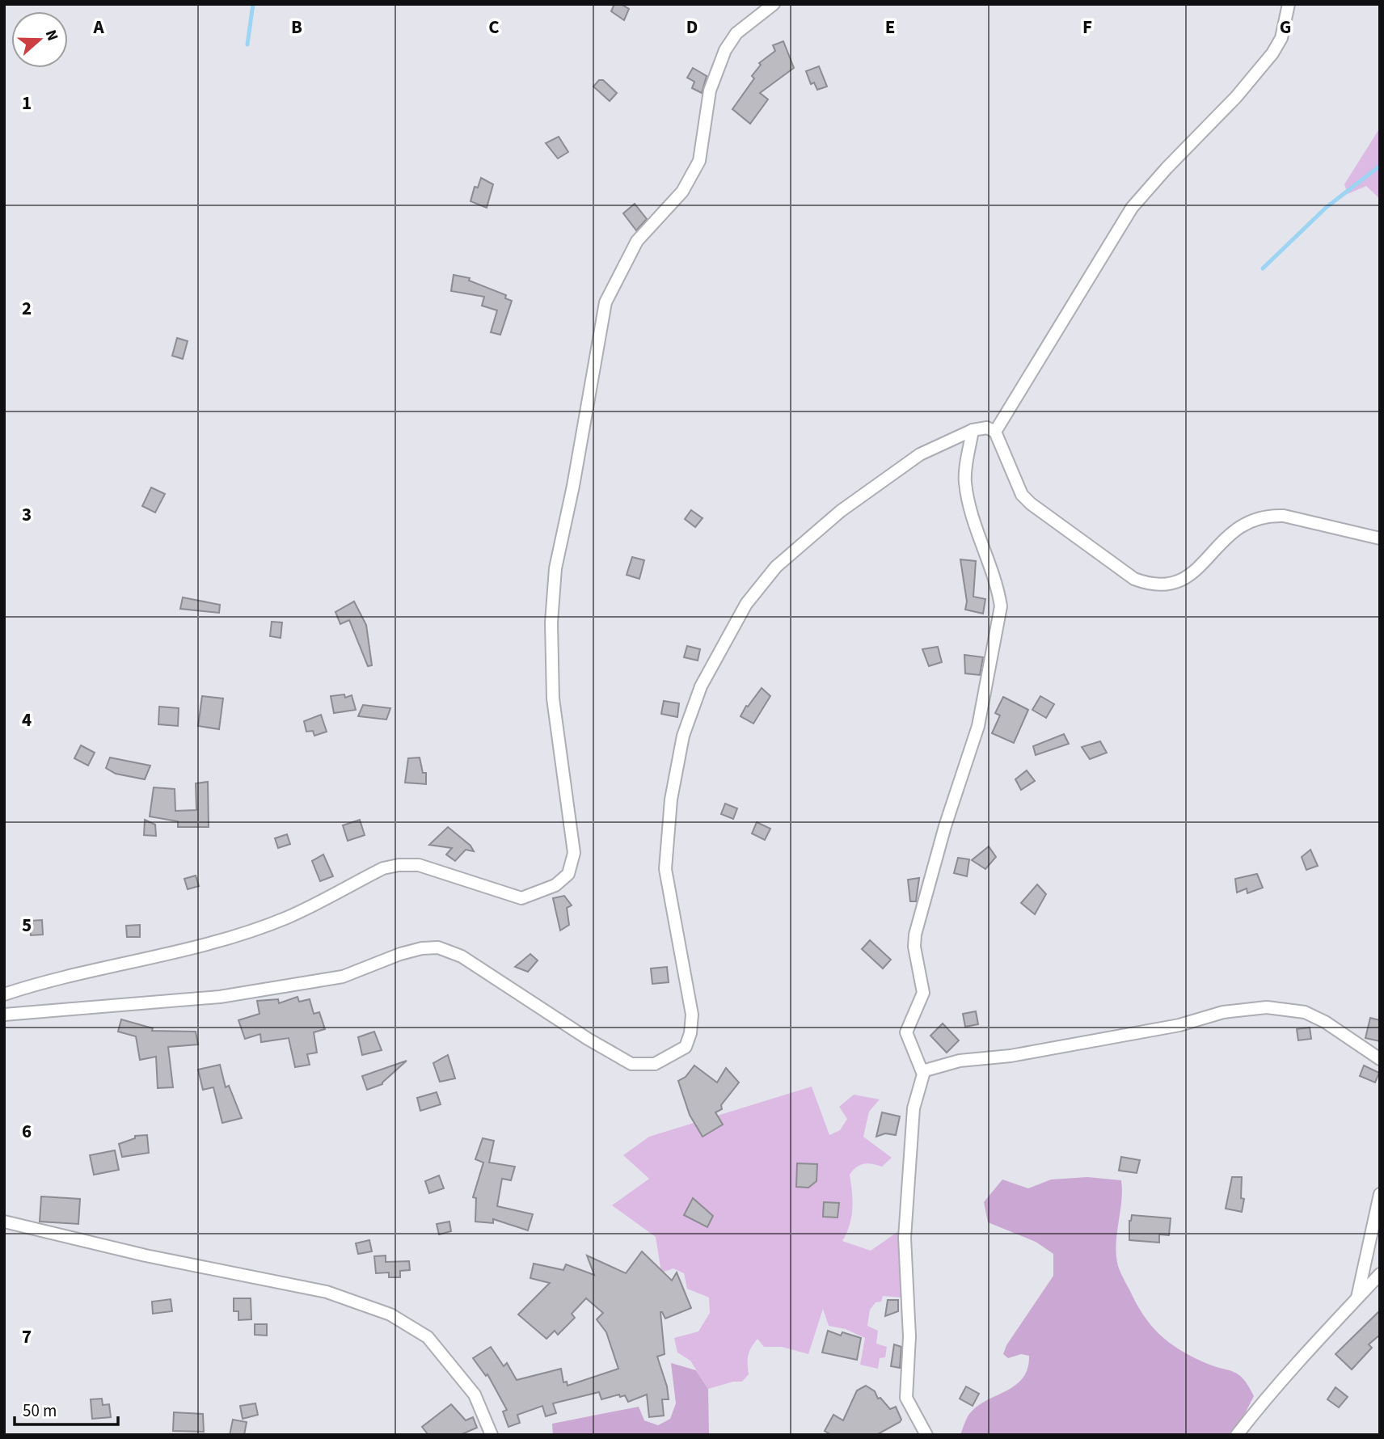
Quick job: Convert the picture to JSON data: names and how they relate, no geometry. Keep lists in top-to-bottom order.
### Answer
{
  "scale_bar": "50 m",
  "north": "right",
  "grid": {
    "columns": [
      "A",
      "B",
      "C",
      "D",
      "E",
      "F",
      "G"
    ],
    "rows": [
      "1",
      "2",
      "3",
      "4",
      "5",
      "6",
      "7"
    ]
  }
}
